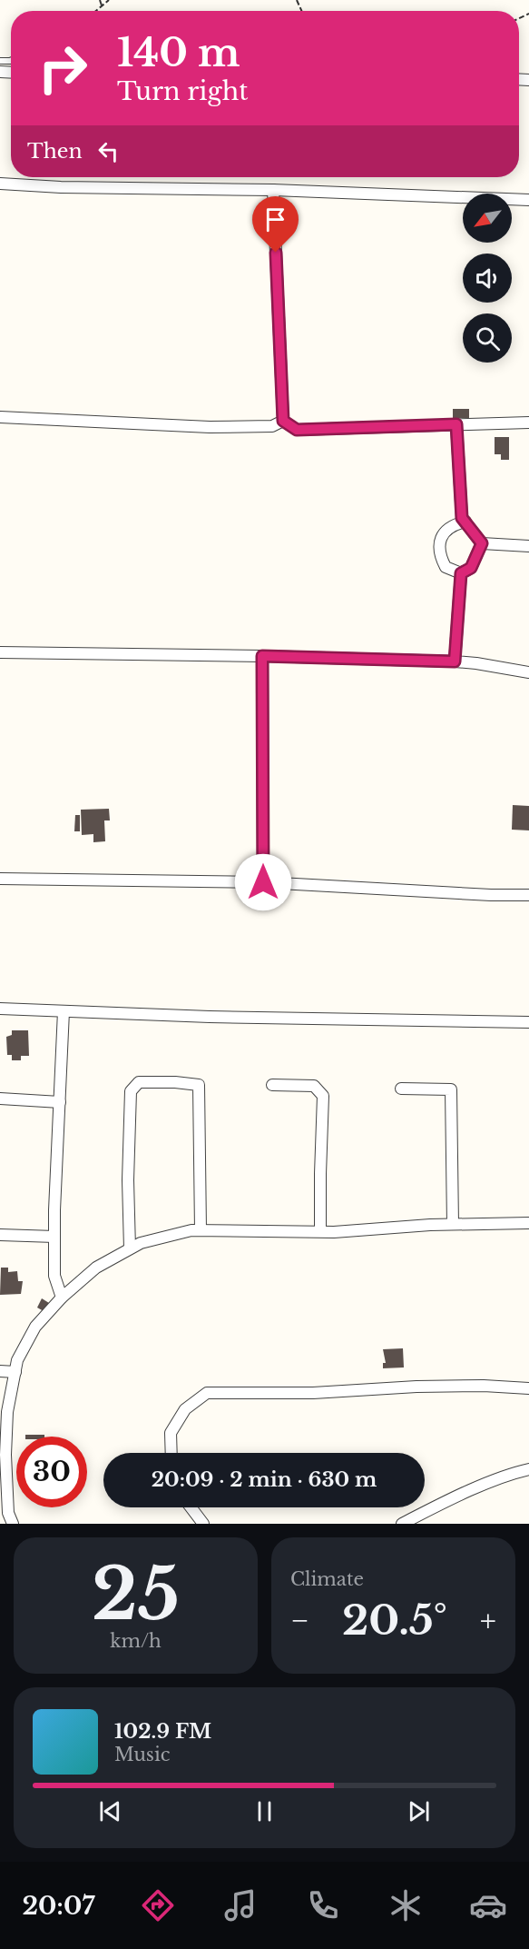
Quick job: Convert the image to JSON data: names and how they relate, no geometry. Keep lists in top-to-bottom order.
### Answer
{
  "north": "bottom left",
  "page": {
    "turn": ["140 m", "Turn right"],
    "then": "Then",
    "limit": "30",
    "trip": "20:09 · 2 min · 630 m",
    "tile": [
      ["25", "km/h"],
      "Climate"
    ],
    "heat": ["−", "20.5°", "+"],
    "song": ["102.9 FM", "Music"],
    "tabs": "20:07"
  }
}
